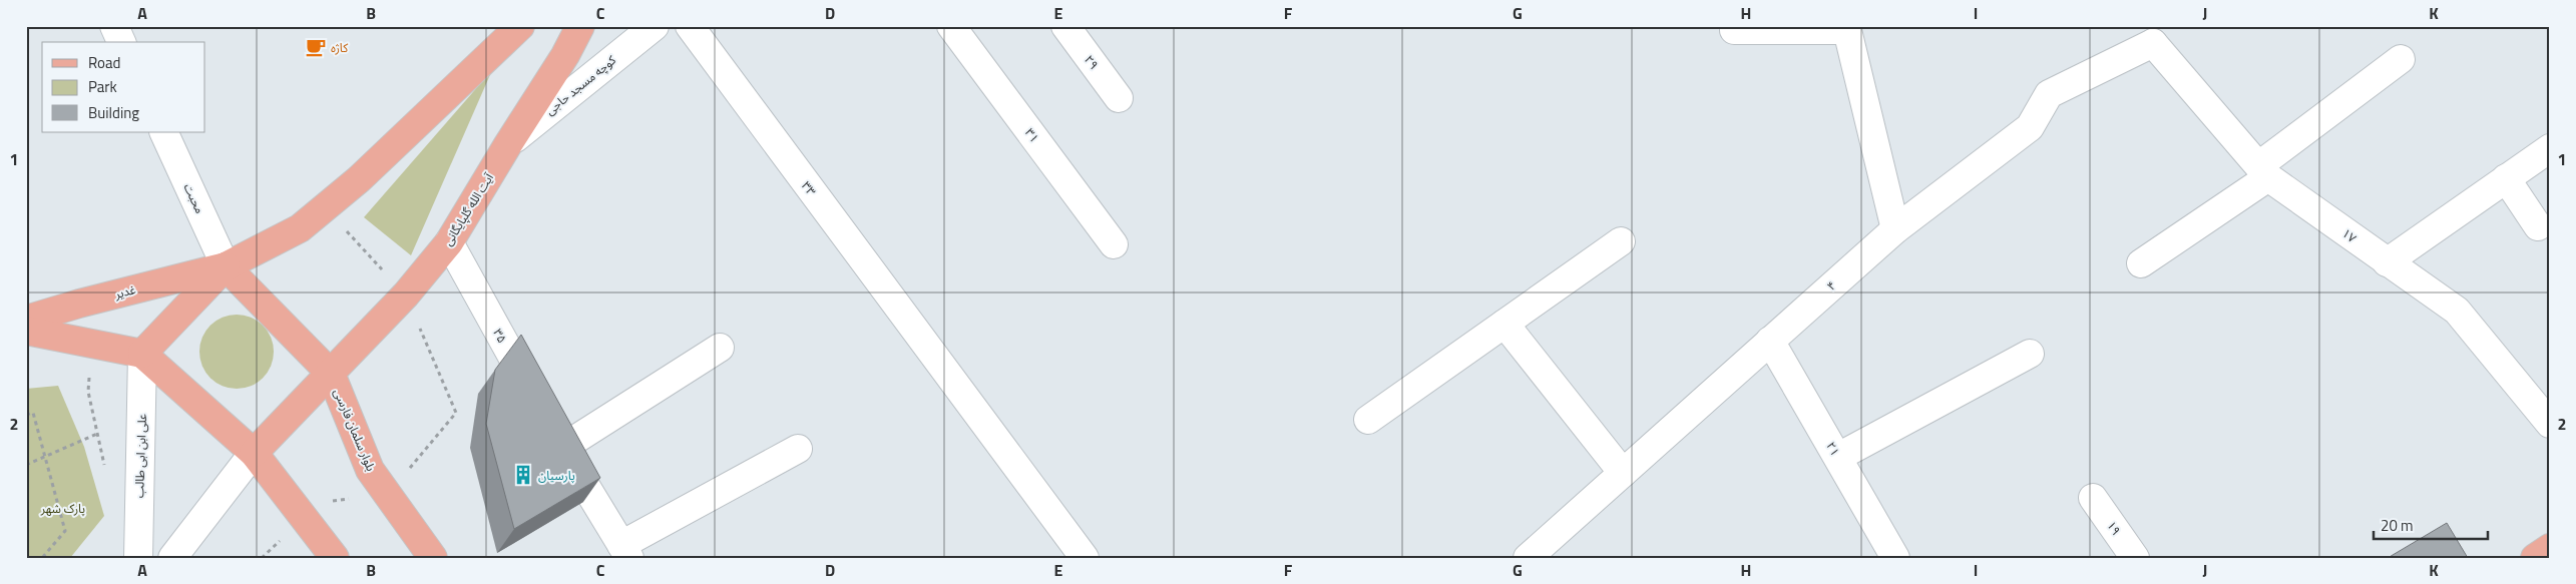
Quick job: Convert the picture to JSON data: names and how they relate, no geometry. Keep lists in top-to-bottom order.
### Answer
{
  "streets": {
    "main road": ["آیت الله گلپایگانی", "غدیر", "بلوار سلمان فارسی"],
    "street": [
      "۲۹",
      "کوچه مسجد حاجی",
      "۳۱",
      "۳۳",
      "محبت",
      "۱۷",
      "۴",
      "۳۵",
      "۲۱",
      "علی ابن ابی طالب",
      "۱۹"
    ]
  },
  "crossings": [
    ["کوچه مسجد حاجی", "آیت الله گلپایگانی"],
    ["محبت", "غدیر"],
    ["آیت الله گلپایگانی", "۳۵"],
    ["آیت الله گلپایگانی", "بلوار سلمان فارسی"],
    ["۱۷", "۴"],
    ["۴", "۲۱"]
  ],
  "parks": ["پارک شهر"],
  "places": {
    "cafe": ["کاژه"],
    "building": ["پارسیان"]
  },
  "legend": ["Road", "Park", "Building"],
  "scale_bar": "20 m",
  "grid": {
    "columns": [
      "A",
      "B",
      "C",
      "D",
      "E",
      "F",
      "G",
      "H",
      "I",
      "J",
      "K"
    ],
    "rows": ["1", "2"]
  }
}
